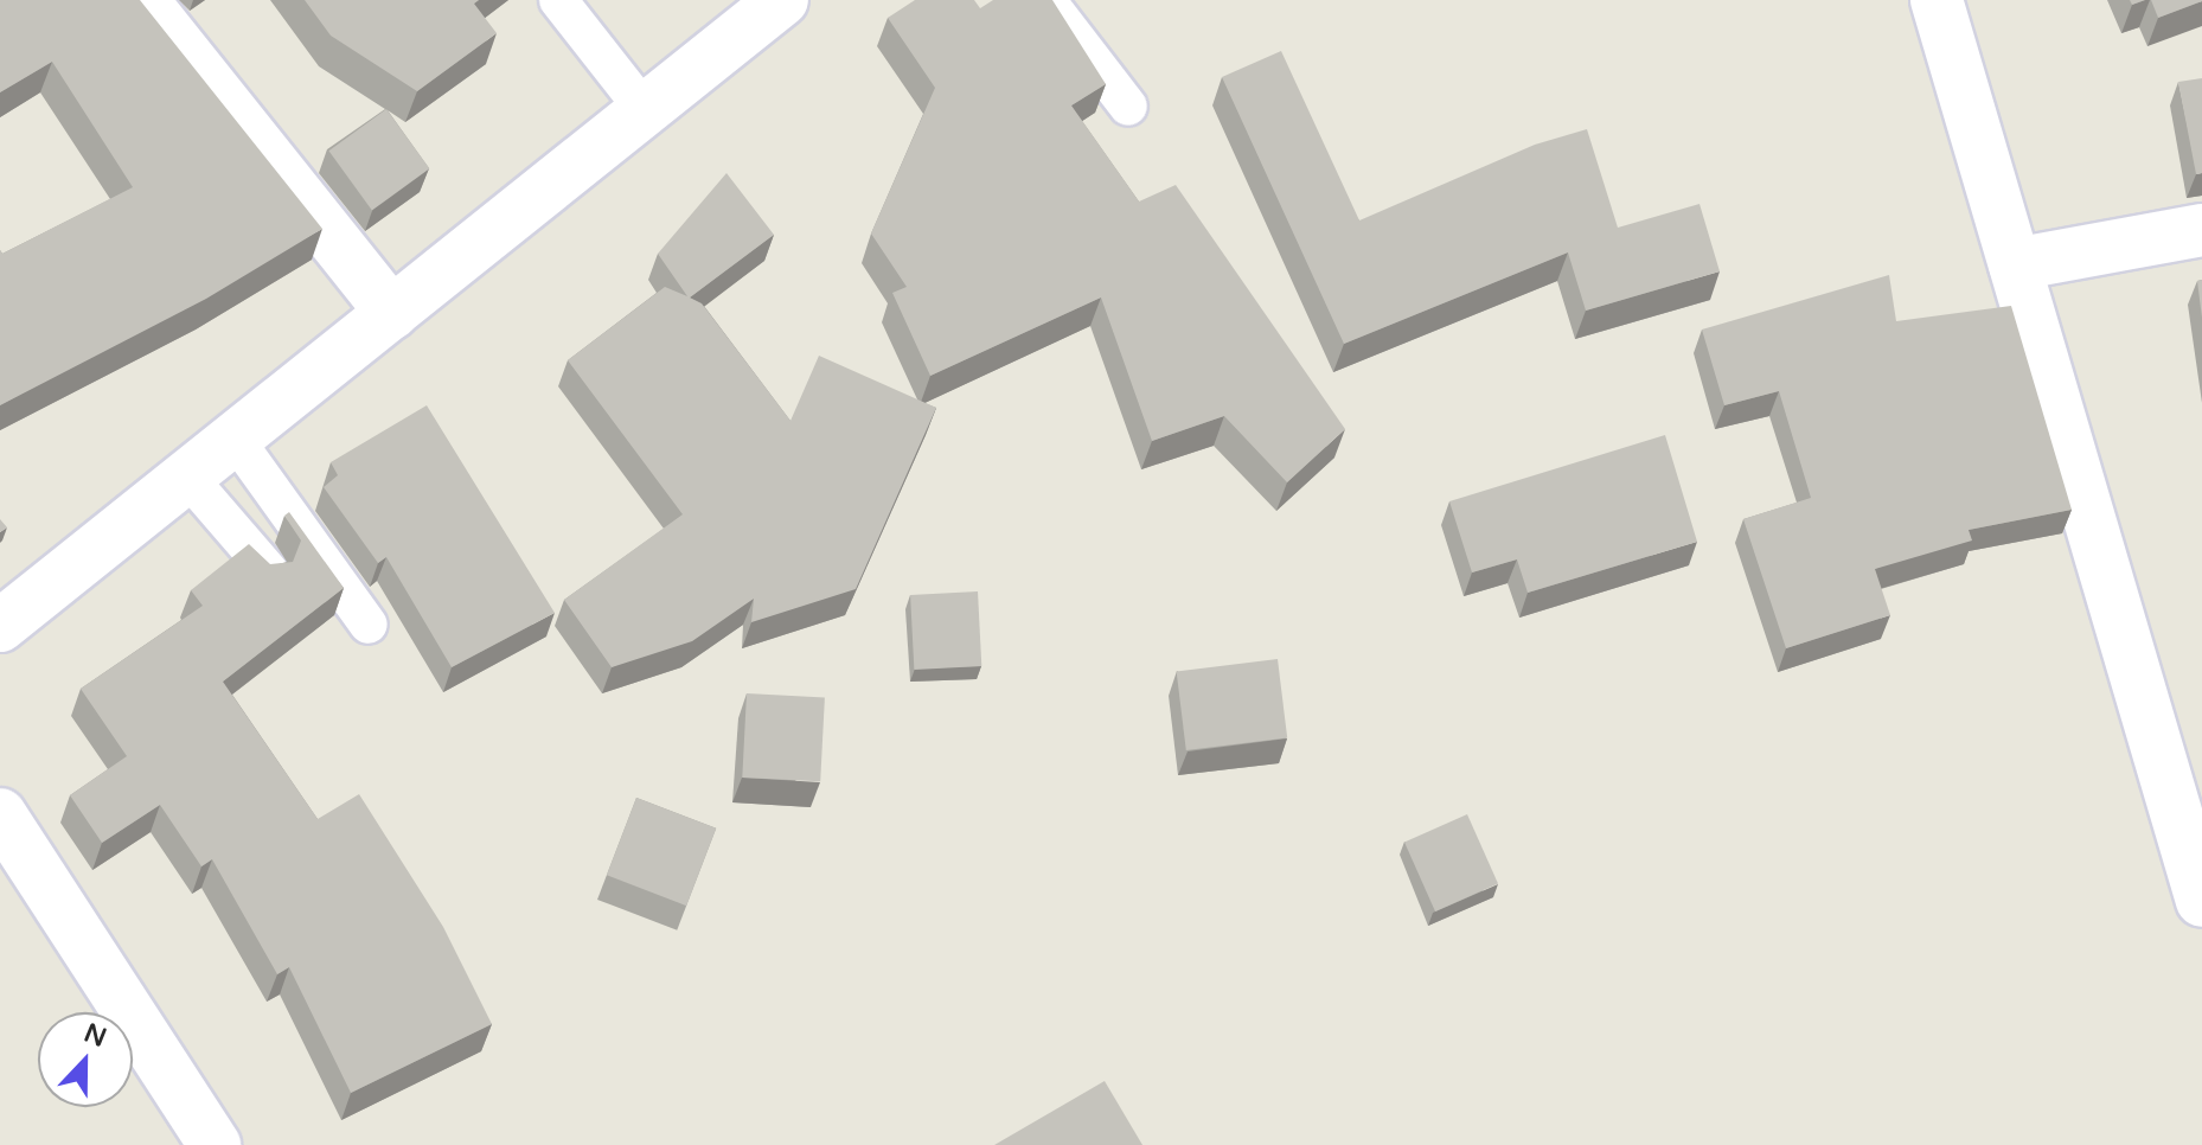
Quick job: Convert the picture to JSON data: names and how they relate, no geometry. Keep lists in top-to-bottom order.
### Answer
{
  "north": "top"
}
